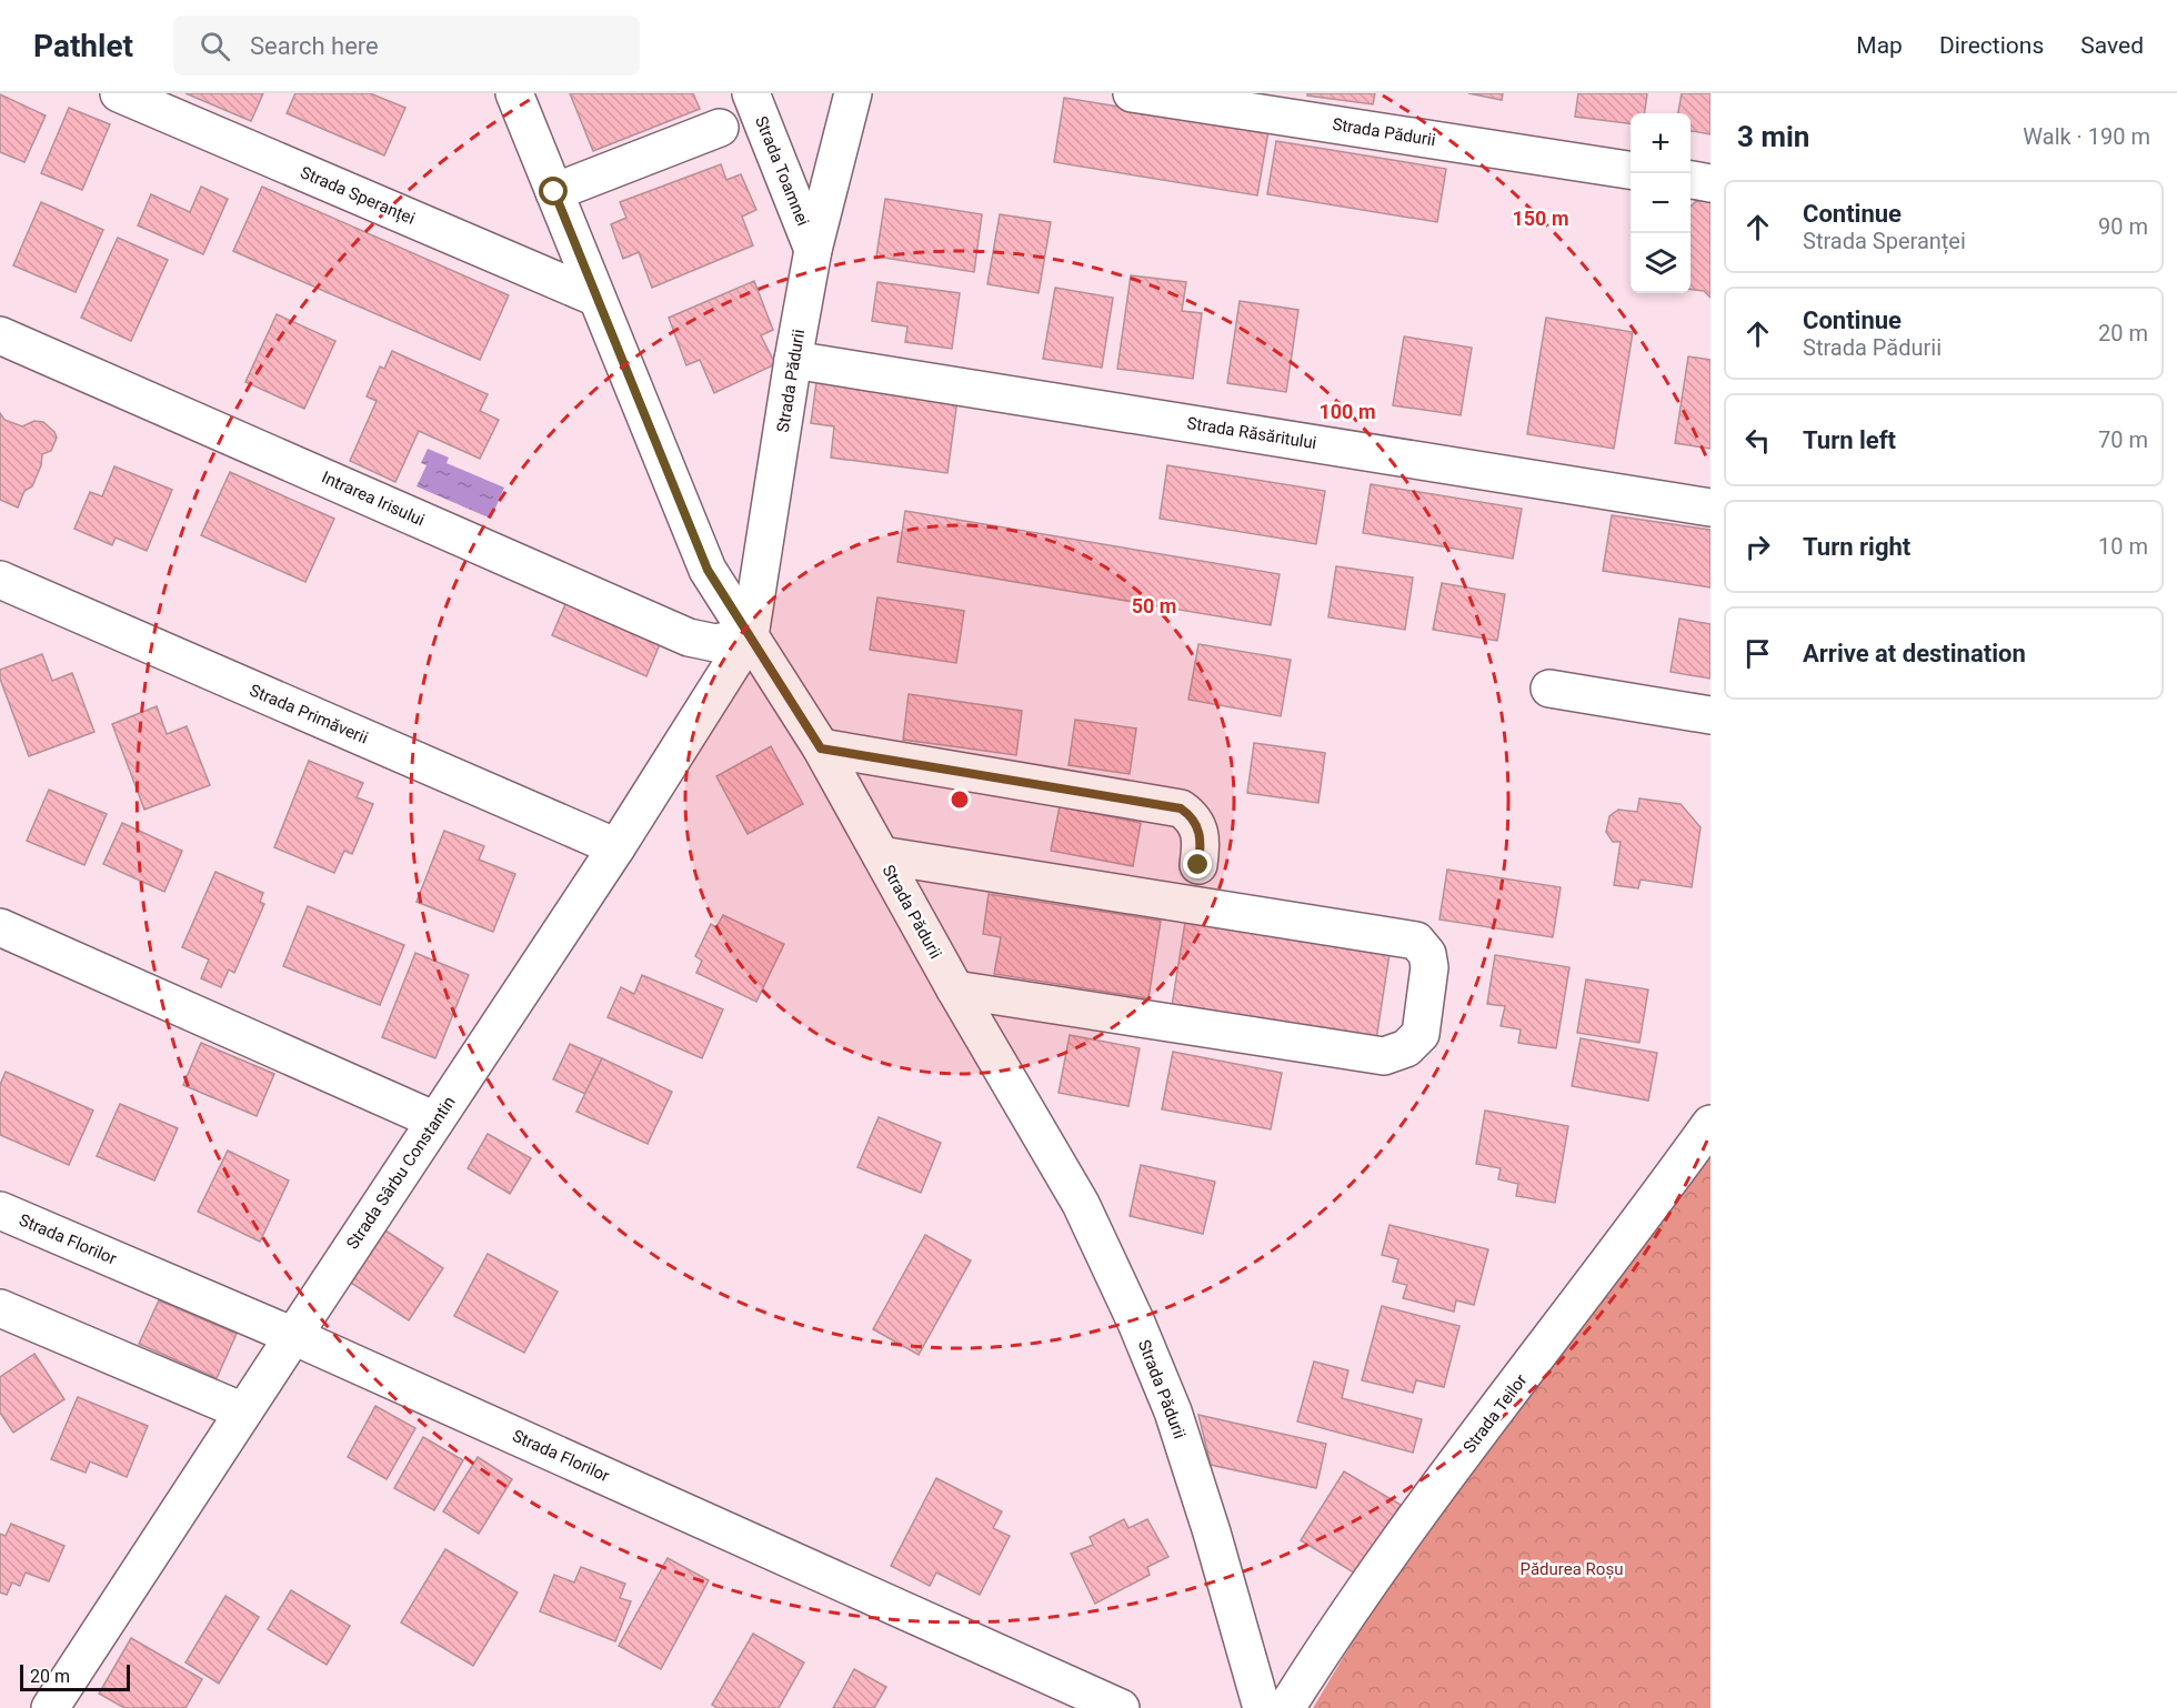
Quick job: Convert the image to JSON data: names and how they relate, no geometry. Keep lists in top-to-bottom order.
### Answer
{
  "streets": {
    "street": [
      "Strada Pădurii",
      "Strada Toamnei",
      "Strada Speranței",
      "Strada Răsăritului",
      "Intrarea Irisului",
      "Strada Primăverii",
      "Strada Sârbu Constantin",
      "Strada Florilor",
      "Strada Teilor"
    ]
  },
  "crossings": [
    ["Strada Pădurii", "Strada Toamnei"],
    ["Strada Pădurii", "Strada Răsăritului"],
    ["Strada Pădurii", "Intrarea Irisului"],
    ["Strada Pădurii", "Strada Sârbu Constantin"],
    ["Intrarea Irisului", "Strada Sârbu Constantin"],
    ["Strada Primăverii", "Strada Sârbu Constantin"],
    ["Strada Sârbu Constantin", "Strada Florilor"]
  ],
  "parks": ["Pădurea Roșu"],
  "scale_bar": "20 m",
  "page": {
    "header": "Pathlet",
    "search": "Search here",
    "nav": ["Map", "Directions", "Saved"],
    "heading": ["3 min", "Walk · 190 m"],
    "map_buttons": ["+", "−"],
    "list": [
      ["Continue", "Strada Speranței", "90 m"],
      ["Continue", "Strada Pădurii", "20 m"],
      ["Turn left", "70 m"],
      ["Turn right", "10 m"],
      "Arrive at destination"
    ],
    "scale": "20 m"
  },
  "rings": ["150 m", "100 m", "50 m"]
}
